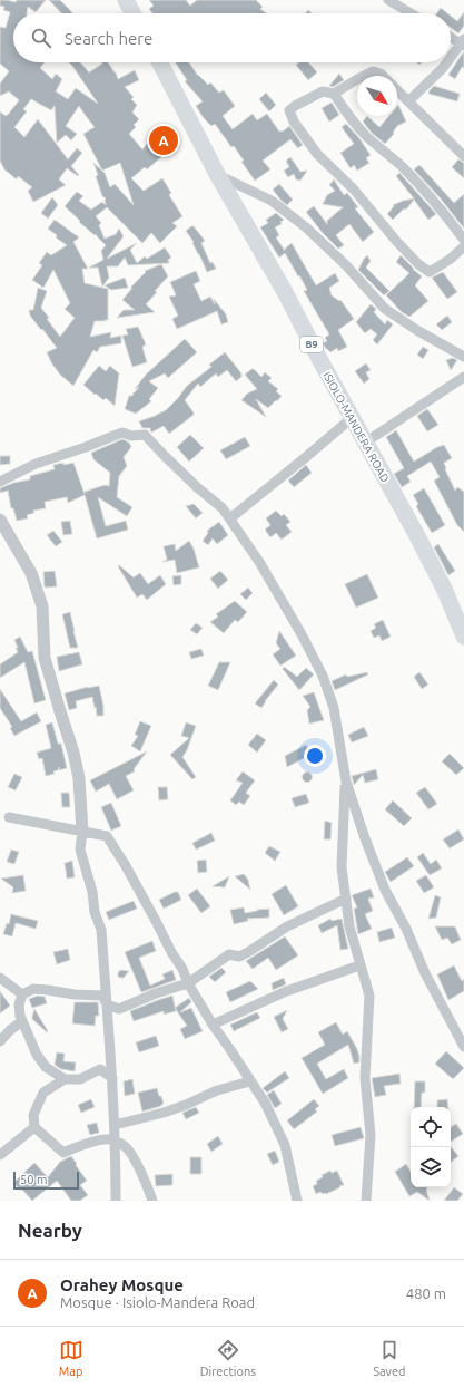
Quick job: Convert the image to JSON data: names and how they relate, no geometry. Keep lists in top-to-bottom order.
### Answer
{
  "streets": {
    "highway": ["B9", "ISIOLO-MANDERA ROAD"]
  },
  "scale_bar": "50 m",
  "north": "bottom right",
  "page": {
    "search": "Search here",
    "pins": "A",
    "scale": "50 m",
    "heading": "Nearby",
    "list": [
      {
        "mark": "A",
        "name": "Orahey Mosque",
        "note": "Mosque · Isiolo-Mandera Road",
        "value": "480 m"
      }
    ],
    "nav": ["Map", "Directions", "Saved"]
  }
}
